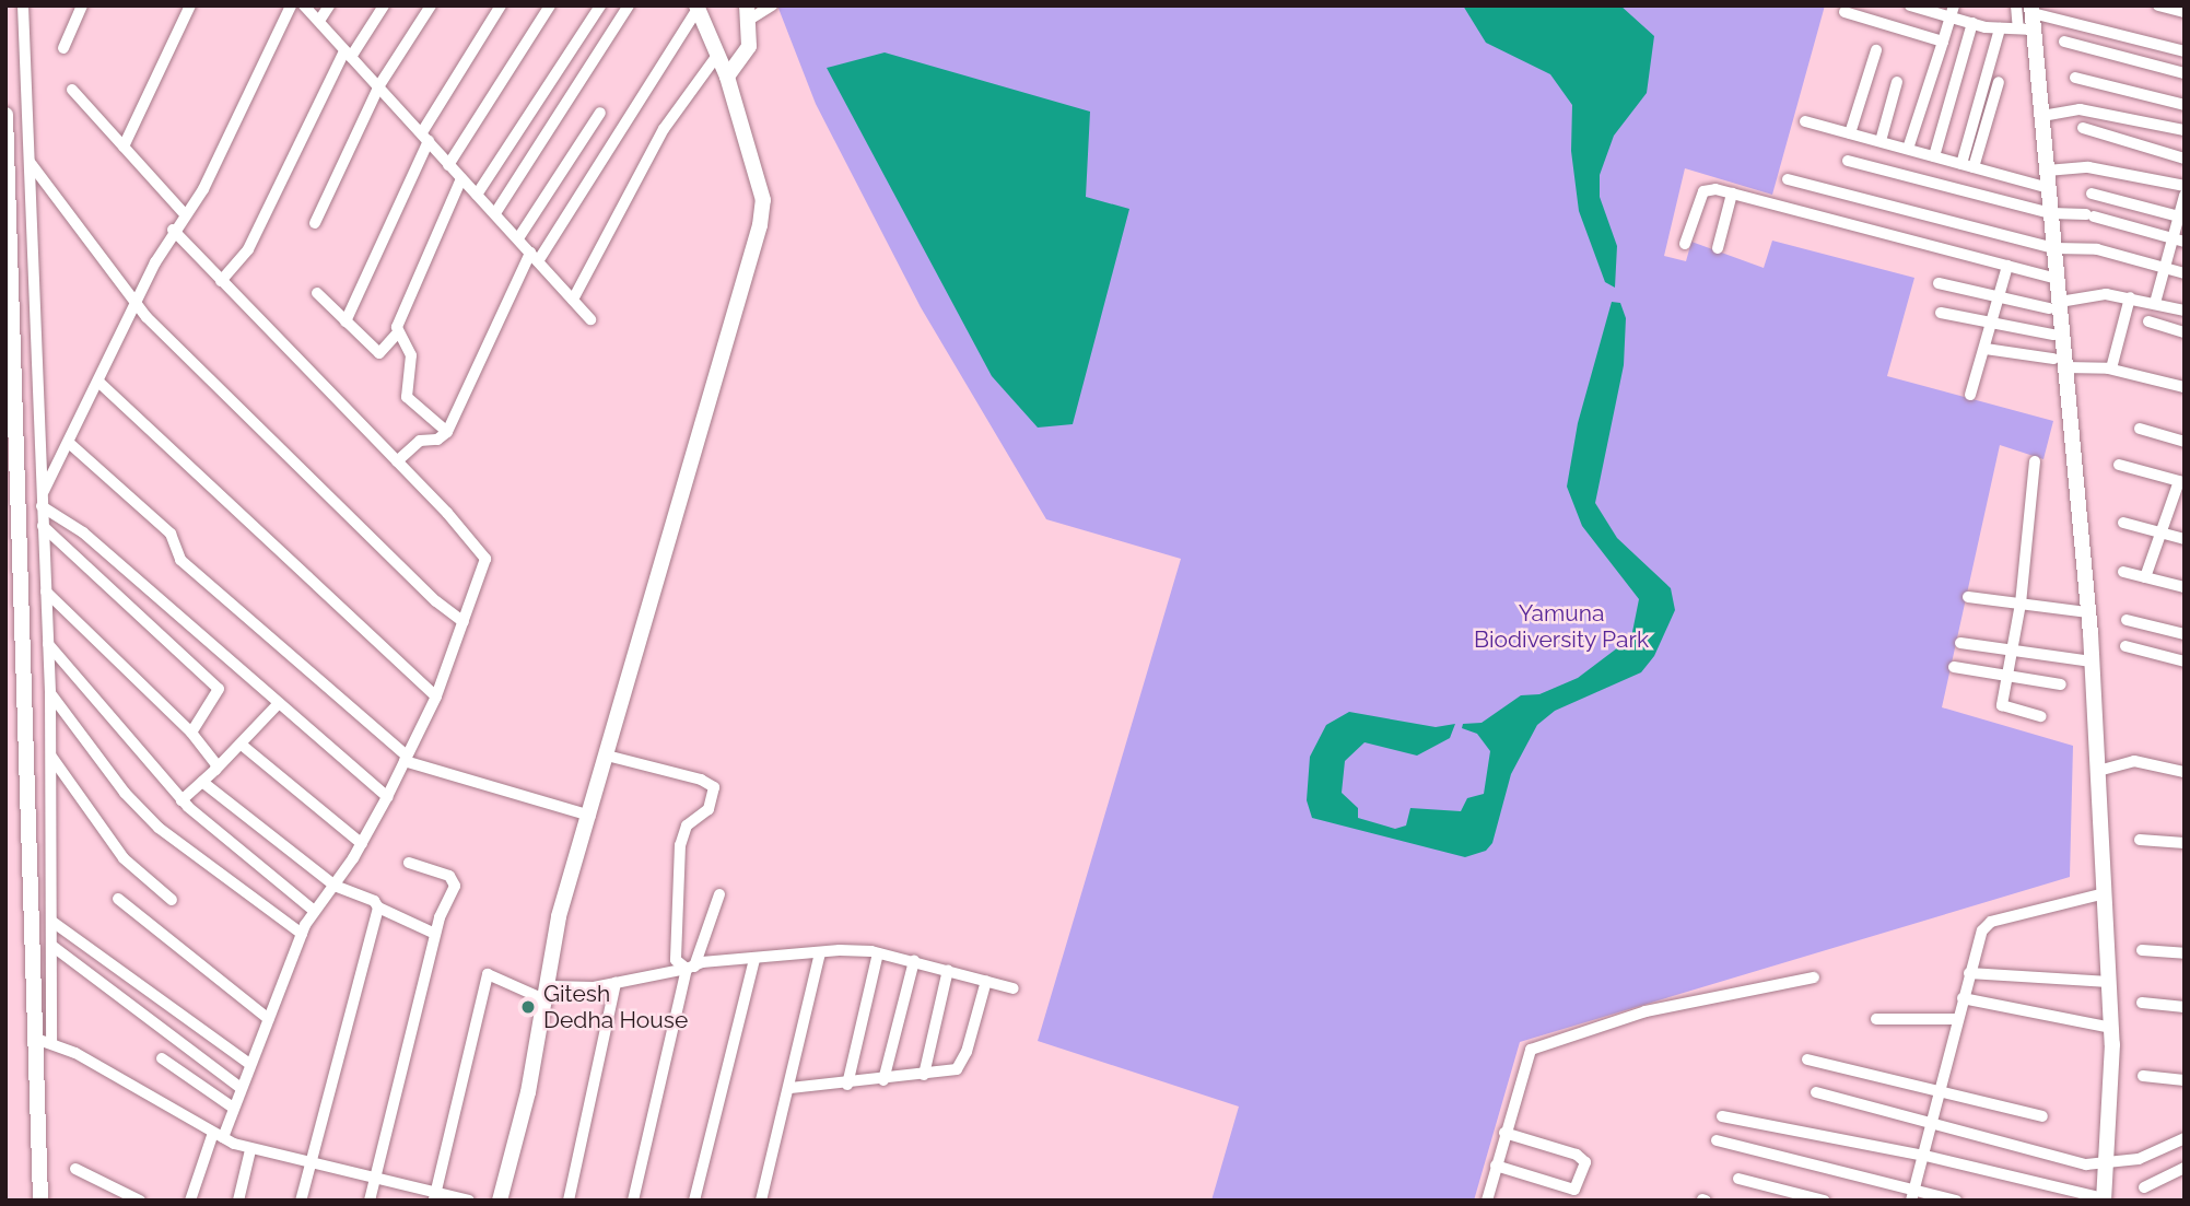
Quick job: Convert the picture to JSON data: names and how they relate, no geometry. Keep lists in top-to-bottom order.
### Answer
{
  "parks": ["Yamuna Biodiversity Park"],
  "places": ["Gitesh Dedha House"]
}
